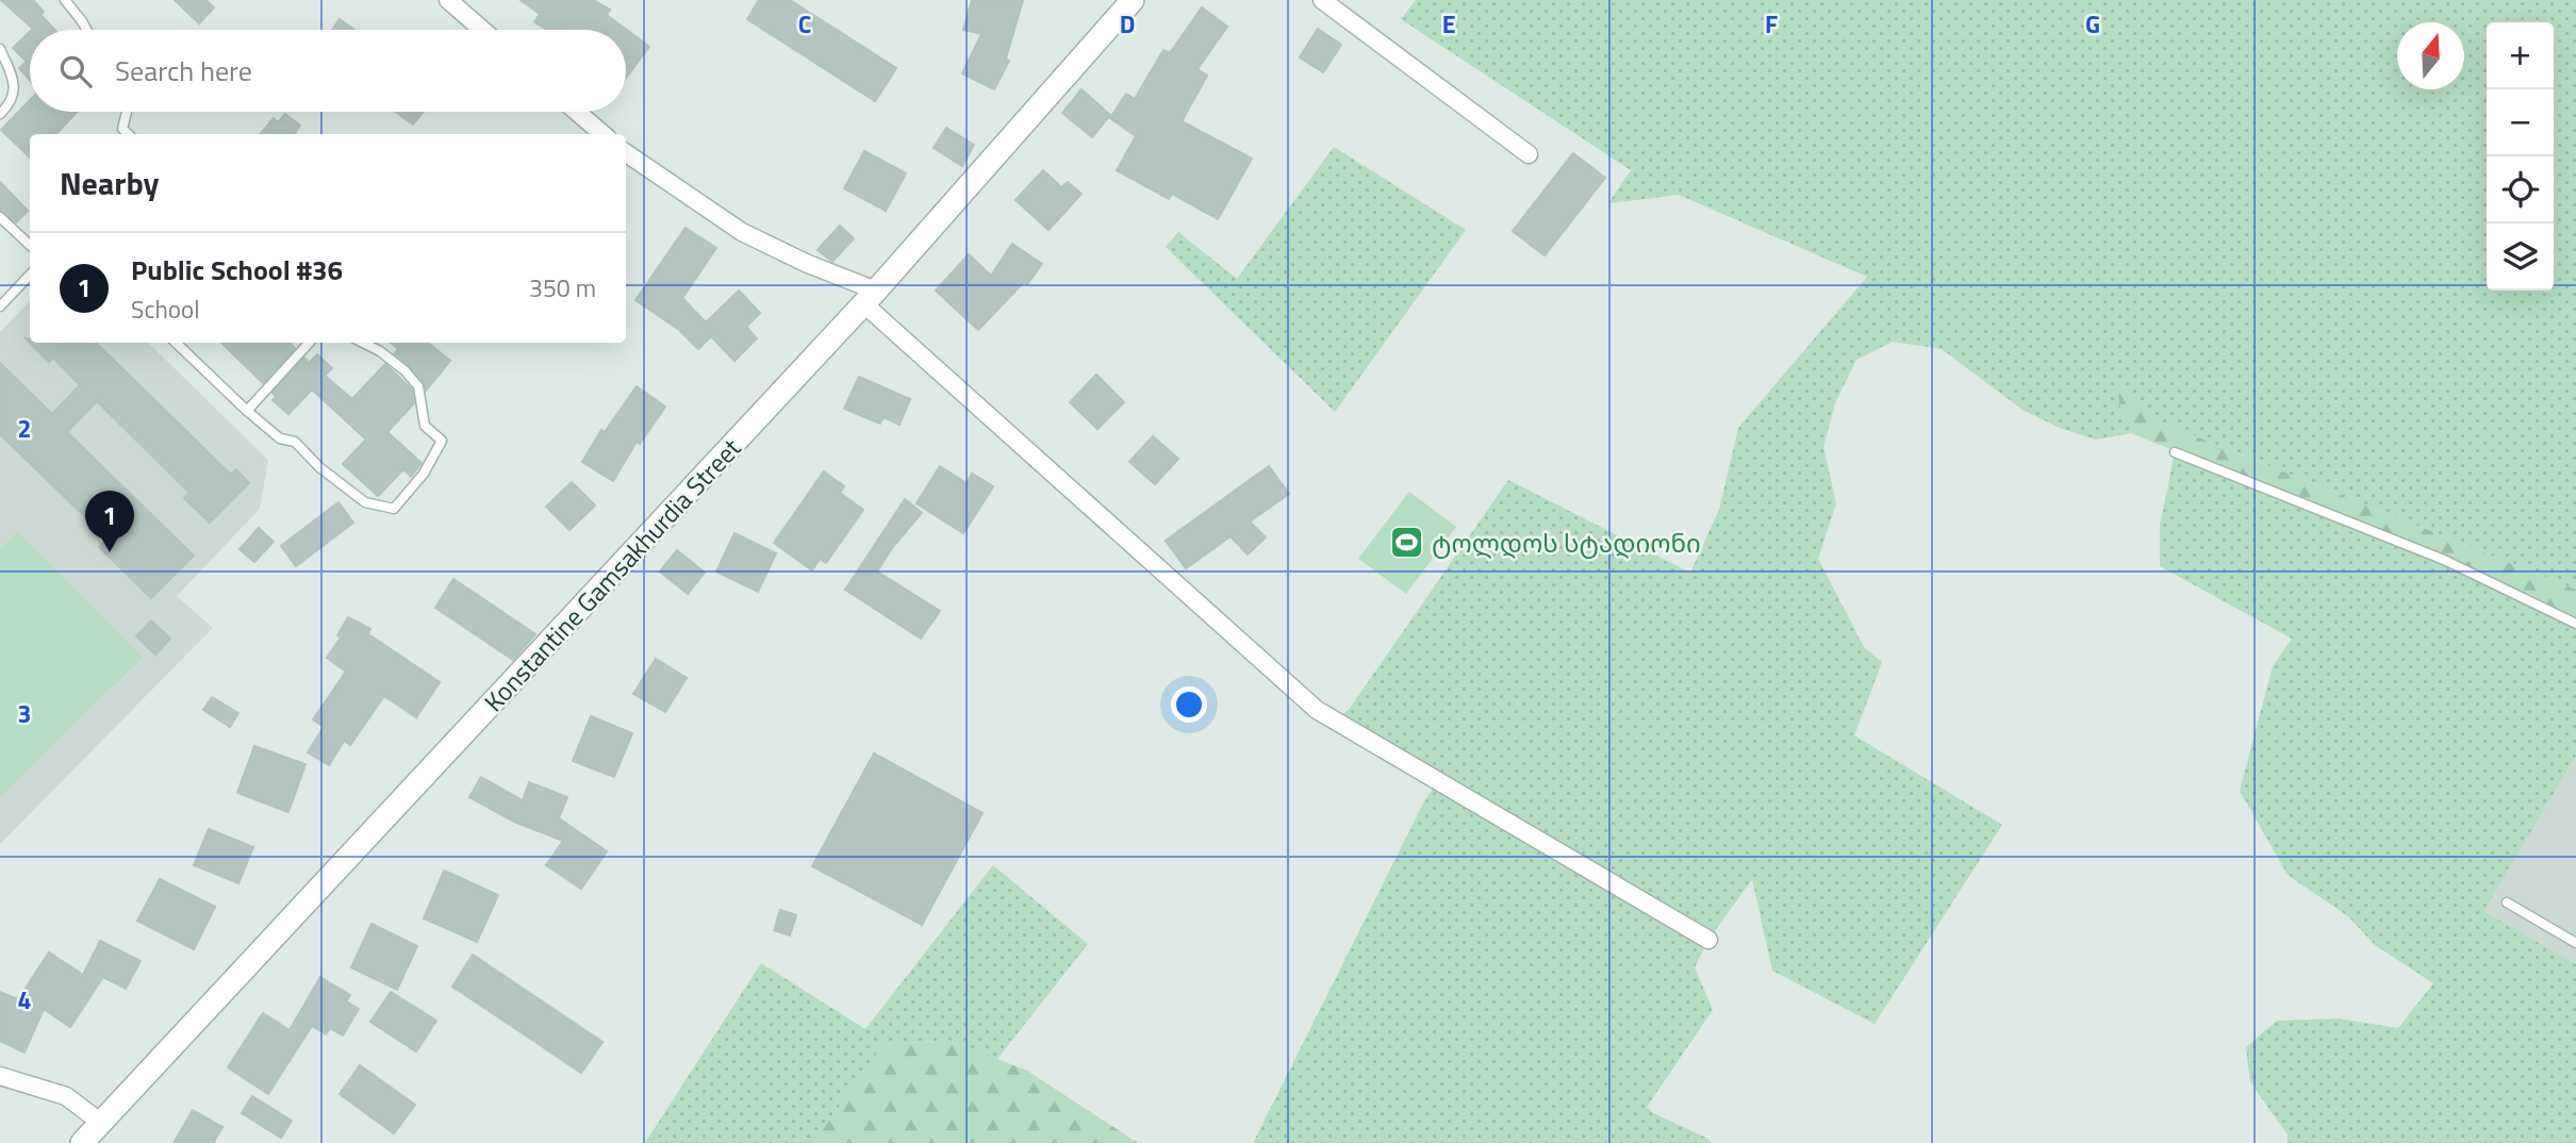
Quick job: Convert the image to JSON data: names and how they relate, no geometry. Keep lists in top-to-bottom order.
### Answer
{
  "streets": {
    "street": ["Konstantine Gamsakhurdia Street"]
  },
  "places": {
    "sports": ["ტოლდოს სტადიონი"]
  },
  "north": "top",
  "page": {
    "map_buttons": ["+", "−"],
    "search": "Search here",
    "heading": "Nearby",
    "list": [
      {
        "mark": "1",
        "name": "Public School #36",
        "note": "School",
        "value": "350 m"
      }
    ],
    "pins": "1"
  },
  "grid": {
    "columns": [
      "C",
      "D",
      "E",
      "F",
      "G"
    ],
    "rows": ["2", "3", "4"]
  }
}
